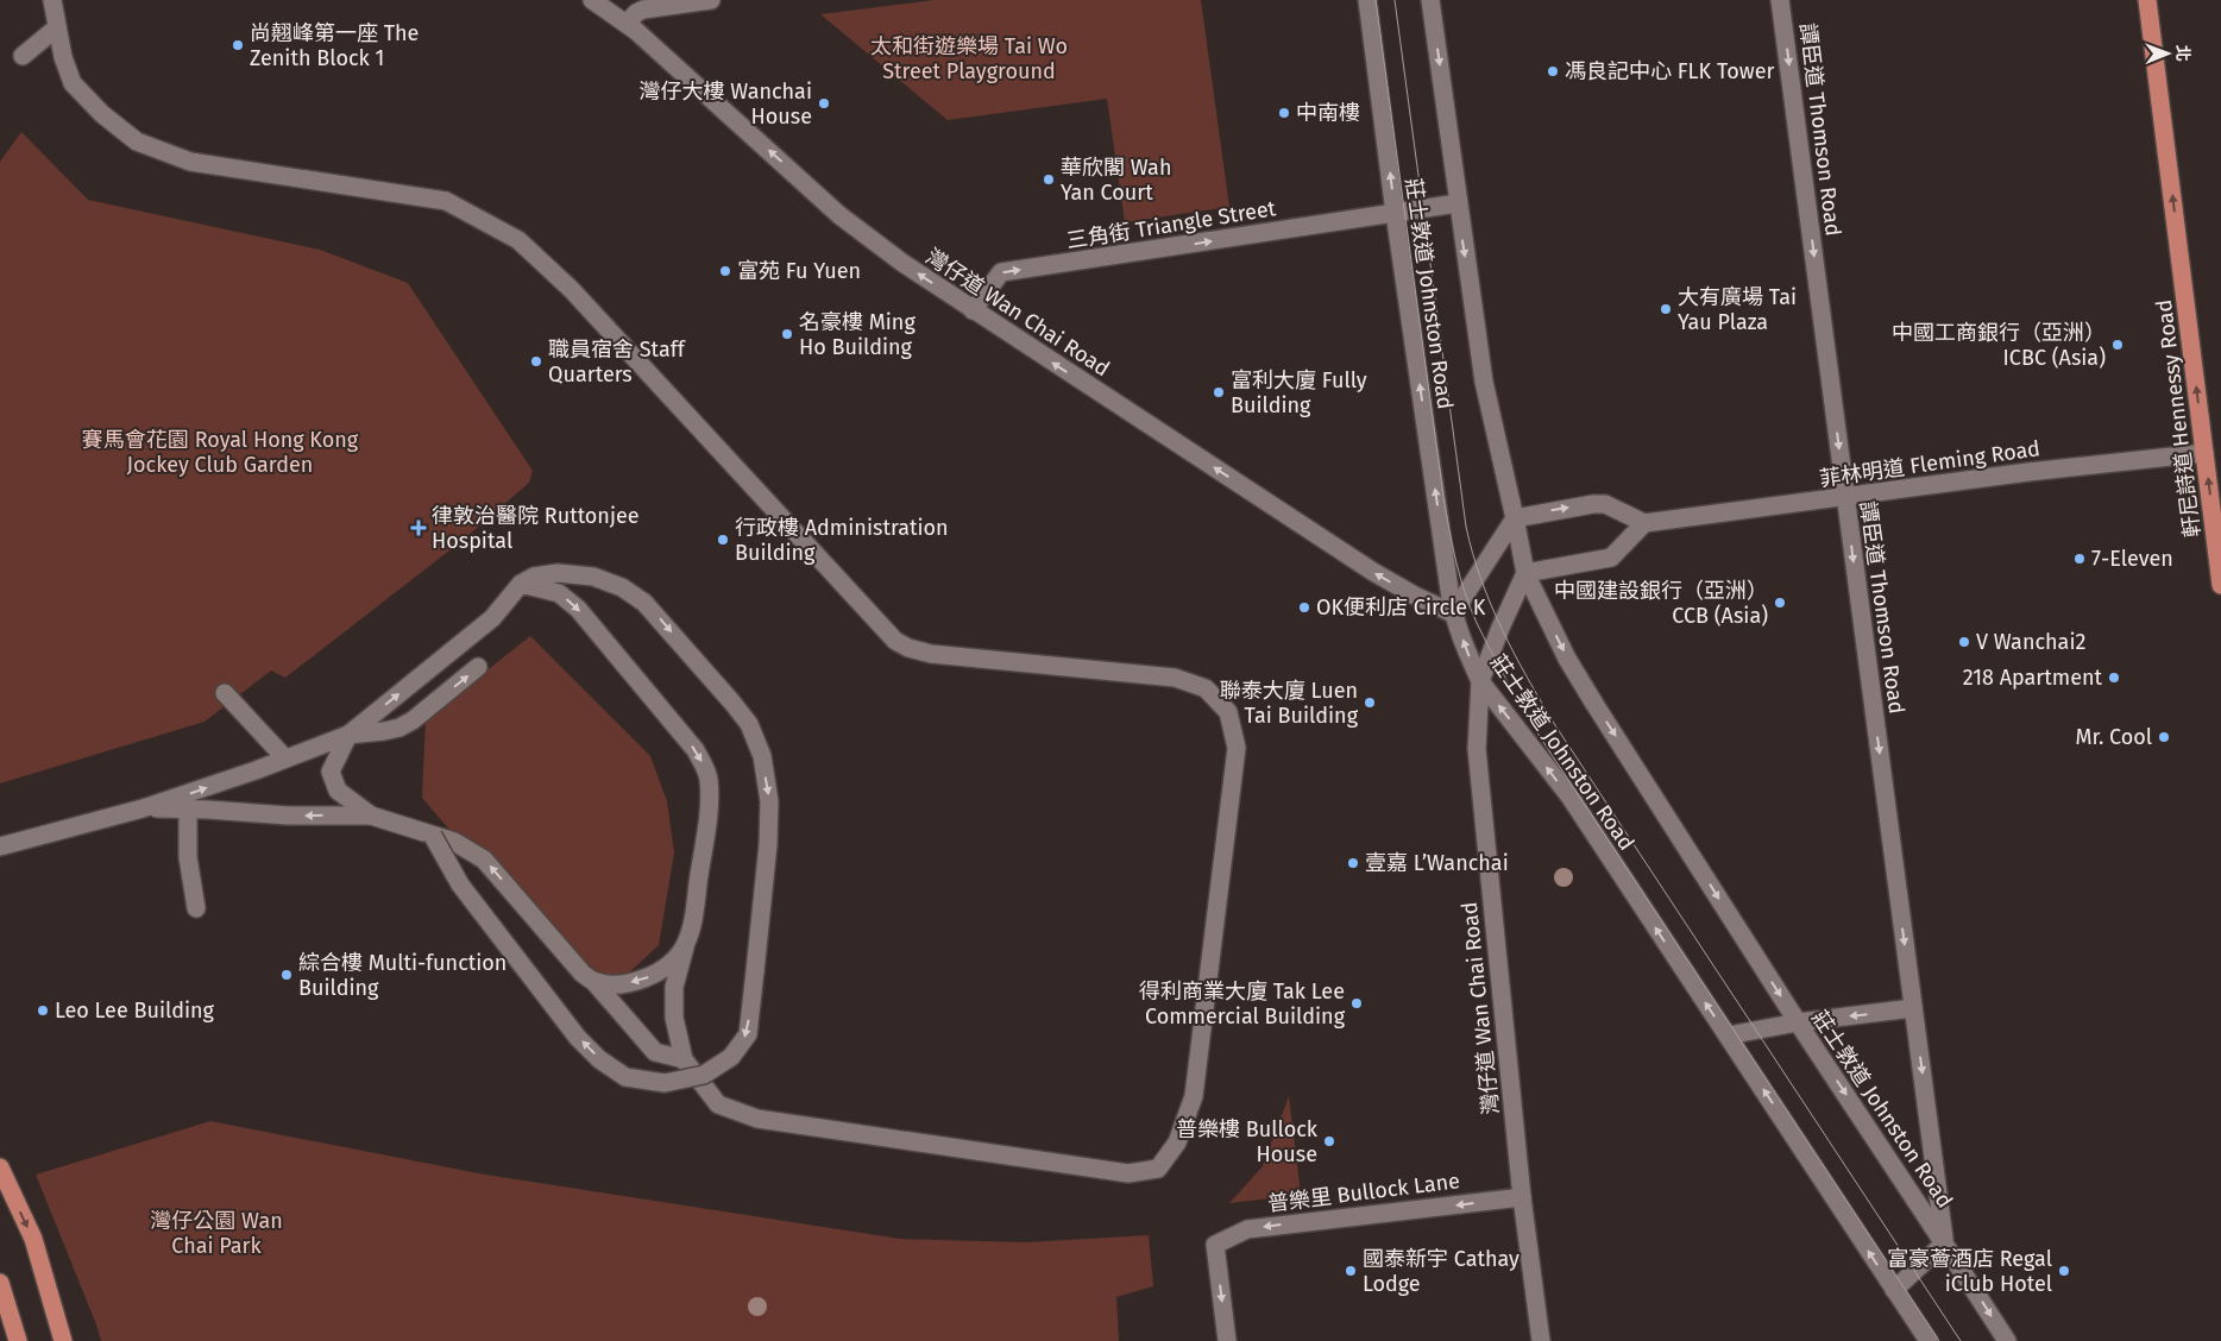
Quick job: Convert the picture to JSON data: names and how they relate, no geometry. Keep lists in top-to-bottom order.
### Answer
{
  "streets": {
    "main road": ["軒尼詩道 Hennessy Road"],
    "street": [
      "譚臣道 Thomson Road",
      "三角街 Triangle Street",
      "莊士敦道 Johnston Road",
      "灣仔道 Wan Chai Road",
      "菲林明道 Fleming Road",
      "普樂里 Bullock Lane"
    ]
  },
  "crossings": [
    ["譚臣道 Thomson Road", "莊士敦道 Johnston Road"],
    ["譚臣道 Thomson Road", "菲林明道 Fleming Road"],
    ["三角街 Triangle Street", "莊士敦道 Johnston Road"],
    ["三角街 Triangle Street", "灣仔道 Wan Chai Road"],
    ["莊士敦道 Johnston Road", "灣仔道 Wan Chai Road"],
    ["灣仔道 Wan Chai Road", "普樂里 Bullock Lane"],
    ["軒尼詩道 Hennessy Road", "菲林明道 Fleming Road"]
  ],
  "one_way": [
    "譚臣道 Thomson Road",
    "三角街 Triangle Street",
    "灣仔道 Wan Chai Road",
    "軒尼詩道 Hennessy Road",
    "普樂里 Bullock Lane"
  ],
  "parks": ["太和街遊樂場 Tai Wo Street Playground", "賽馬會花園 Royal Hong Kong Jockey Club Garden", "灣仔公園 Wan Chai Park"],
  "places": {
    "other": [
      "尚翹峰第一座 The Zenith Block 1",
      "馮良記中心 FLK Tower",
      "灣仔大樓 Wanchai House",
      "中南樓",
      "華欣閣 Wah Yan Court",
      "富苑 Fu Yuen",
      "大有廣場 Tai Yau Plaza",
      "名豪樓 Ming Ho Building",
      "中國工商銀行（亞洲） ICBC (Asia)",
      "職員宿舍 Staff Quarters",
      "富利大廈 Fully Building",
      "行政樓 Administration Building",
      "7-Eleven",
      "中國建設銀行（亞洲） CCB (Asia)",
      "OK便利店 Circle K",
      "V Wanchai2",
      "218 Apartment",
      "聯泰大廈 Luen Tai Building",
      "Mr. Cool",
      "壹嘉 L’Wanchai",
      "綜合樓 Multi-function Building",
      "得利商業大廈 Tak Lee Commercial Building",
      "Leo Lee Building",
      "普樂樓 Bullock House",
      "國泰新宇 Cathay Lodge",
      "富豪薈酒店 Regal iClub Hotel"
    ],
    "health": ["律敦治醫院 Ruttonjee Hospital"]
  },
  "north": "right"
}
